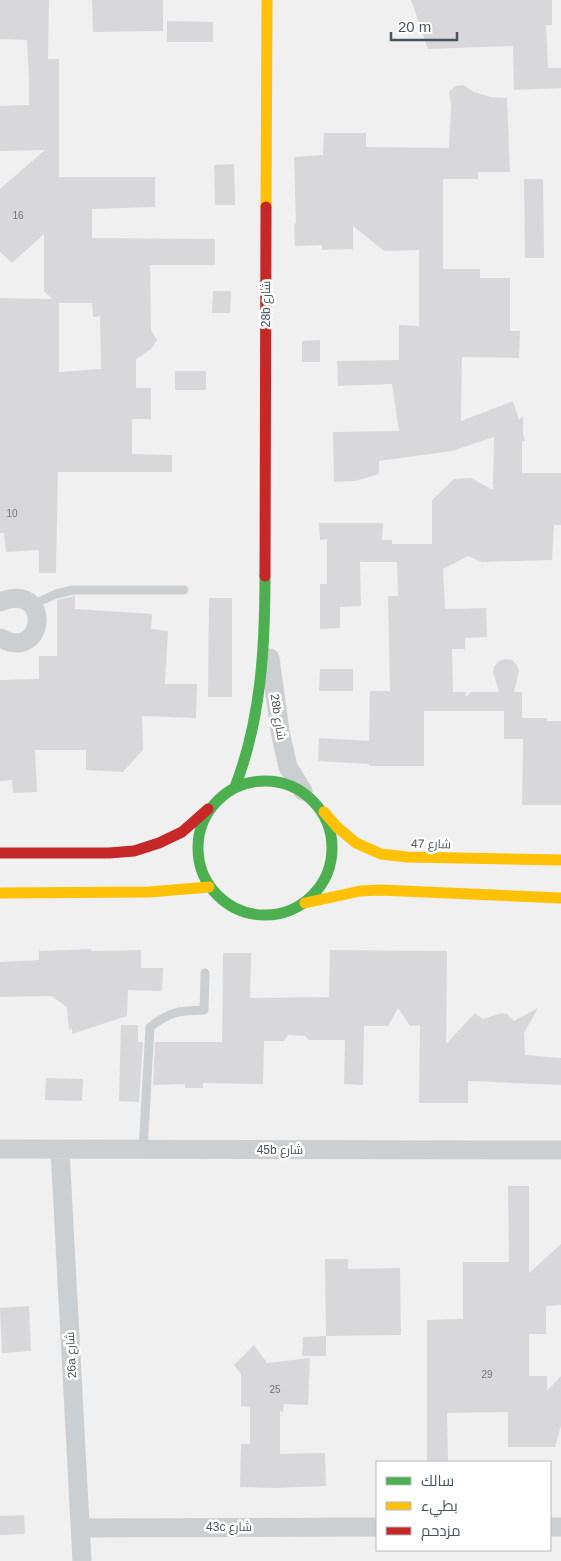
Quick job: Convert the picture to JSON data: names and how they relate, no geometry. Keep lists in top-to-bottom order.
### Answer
{
  "streets": {
    "street": [
      "28b شارع",
      "شارع 47",
      "45b شارع",
      "26a شارع",
      "43c شارع"
    ]
  },
  "crossings": [
    ["28b شارع", "شارع 47"],
    ["45b شارع", "26a شارع"],
    ["26a شارع", "43c شارع"]
  ],
  "house_numbers": [
    "16",
    "10",
    "29",
    "25"
  ],
  "legend": ["سالك", "بطيء", "مزدحم"],
  "scale_bar": "20 m"
}
